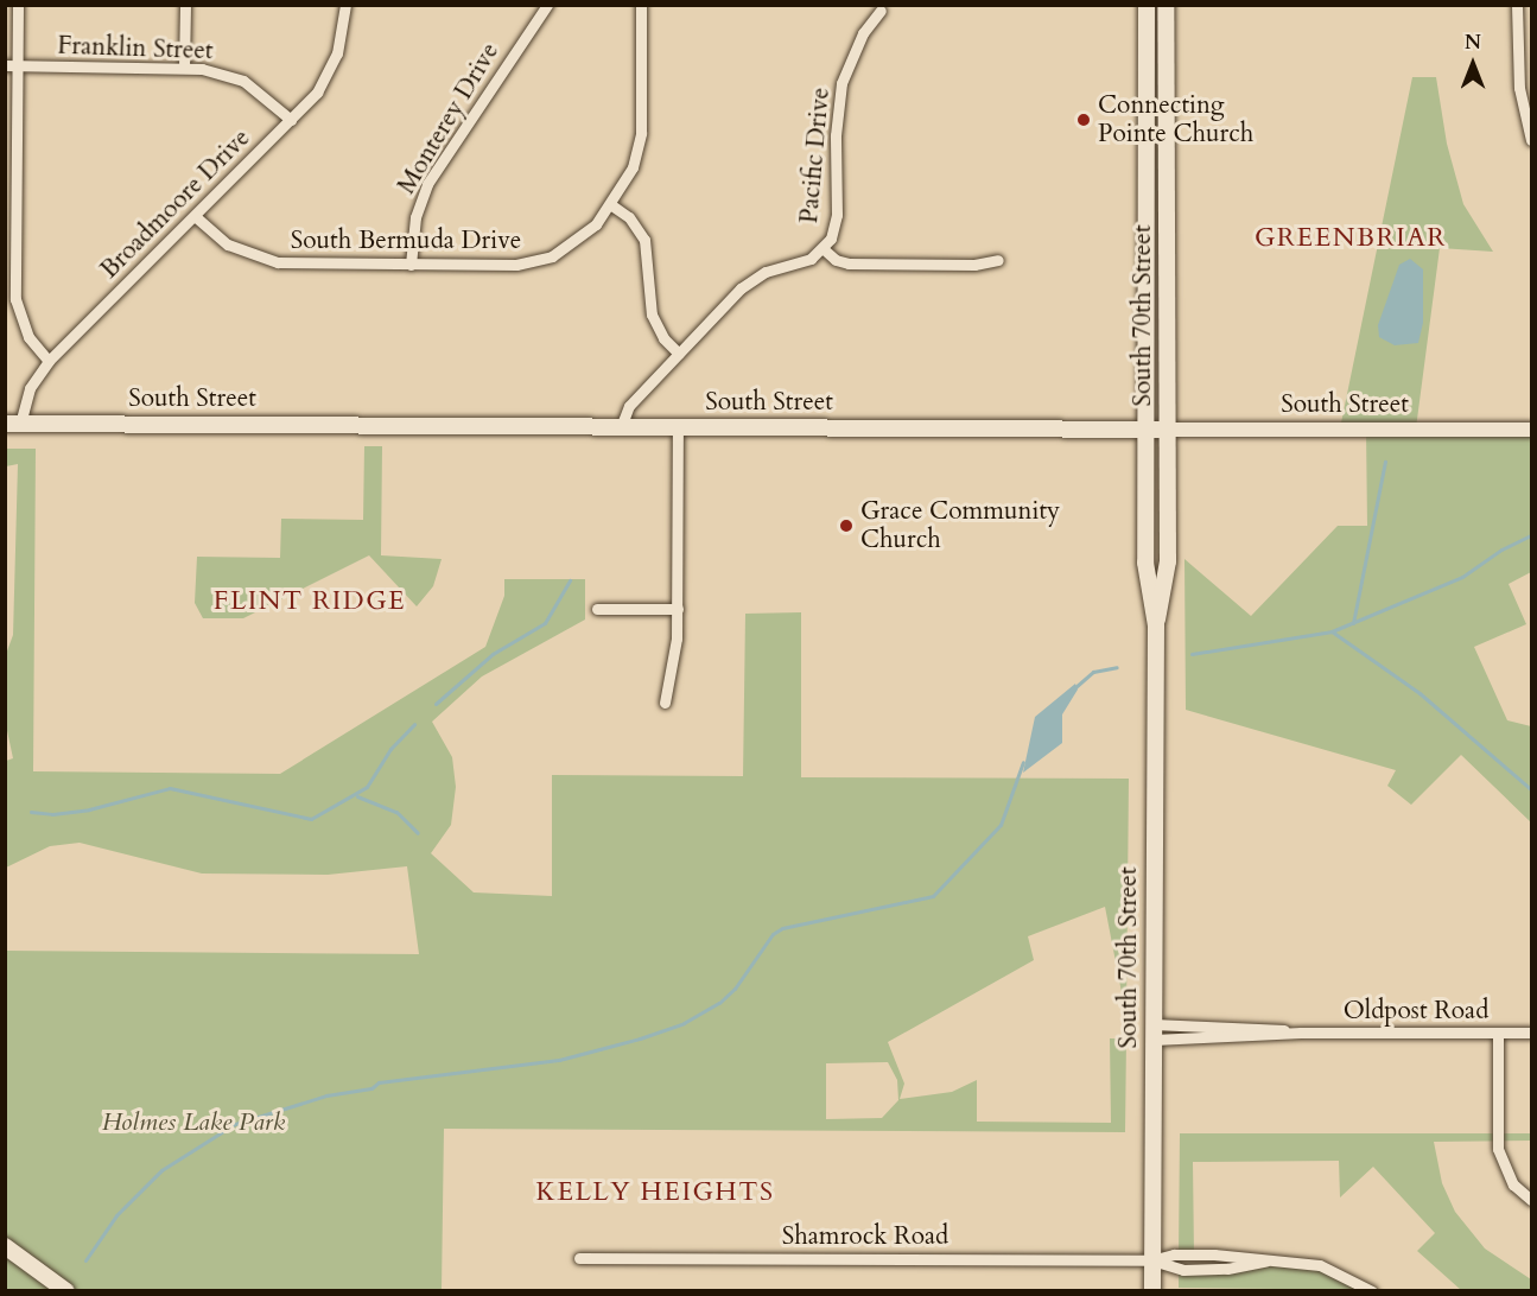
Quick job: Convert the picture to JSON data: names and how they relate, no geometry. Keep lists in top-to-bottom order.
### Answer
{
  "streets": {
    "main road": ["South 70th Street", "South Street"],
    "street": [
      "Franklin Street",
      "Monterey Drive",
      "Pacific Drive",
      "Broadmoore Drive",
      "South Bermuda Drive",
      "Oldpost Road",
      "Shamrock Road"
    ]
  },
  "crossings": [
    ["Franklin Street", "Broadmoore Drive"],
    ["Monterey Drive", "South Bermuda Drive"],
    ["Pacific Drive", "South Street"],
    ["Broadmoore Drive", "South Bermuda Drive"],
    ["Broadmoore Drive", "South Street"],
    ["South 70th Street", "South Street"],
    ["South 70th Street", "Oldpost Road"],
    ["South 70th Street", "Shamrock Road"]
  ],
  "districts": ["GREENBRIAR", "FLINT RIDGE", "KELLY HEIGHTS"],
  "parks": ["Holmes Lake Park"],
  "places": ["Connecting Pointe Church", "Grace Community Church"],
  "north": "top"
}
